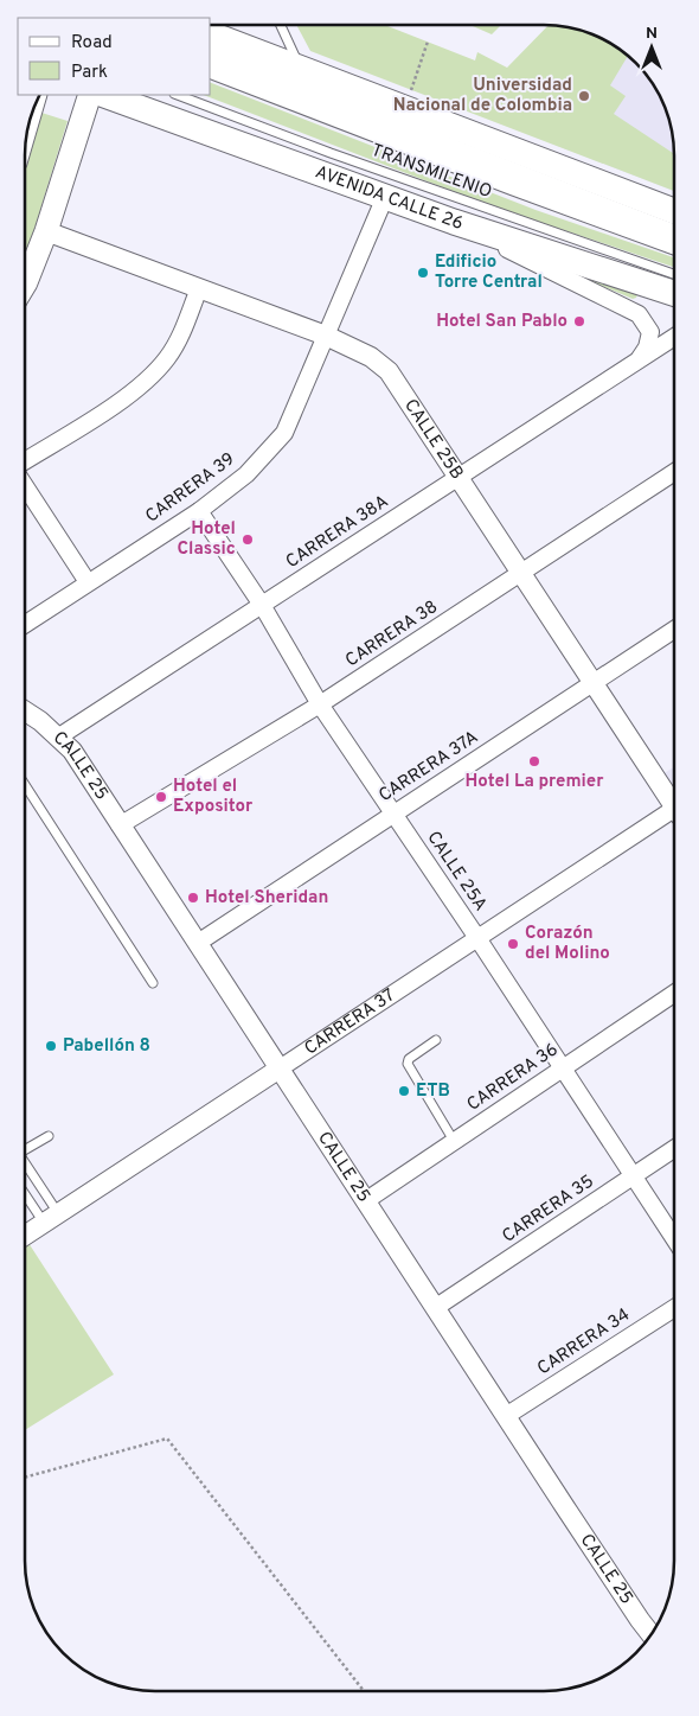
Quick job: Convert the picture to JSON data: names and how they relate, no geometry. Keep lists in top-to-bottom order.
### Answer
{
  "streets": {
    "main road": ["AVENIDA CALLE 26"],
    "street": [
      "CALLE 25B",
      "CARRERA 39",
      "CARRERA 38A",
      "CARRERA 38",
      "CALLE 25",
      "CARRERA 37A",
      "CALLE 25A",
      "CARRERA 37",
      "CARRERA 36",
      "CARRERA 35",
      "CARRERA 34"
    ],
    "lane": ["TRANSMILENIO"]
  },
  "crossings": [
    ["AVENIDA CALLE 26", "CARRERA 39"],
    ["CALLE 25B", "CARRERA 39"],
    ["CALLE 25B", "CARRERA 38A"],
    ["CALLE 25B", "CARRERA 38"],
    ["CALLE 25B", "CARRERA 37A"],
    ["CARRERA 39", "CALLE 25A"],
    ["CARRERA 38A", "CALLE 25"],
    ["CARRERA 38A", "CALLE 25A"],
    ["CARRERA 38", "CALLE 25"],
    ["CARRERA 38", "CALLE 25A"],
    ["CALLE 25", "CARRERA 37A"],
    ["CALLE 25", "CARRERA 37"],
    ["CALLE 25", "CARRERA 36"],
    ["CALLE 25", "CARRERA 35"],
    ["CALLE 25", "CARRERA 34"],
    ["CARRERA 37A", "CALLE 25A"],
    ["CALLE 25A", "CARRERA 37"],
    ["CALLE 25A", "CARRERA 36"],
    ["CALLE 25A", "CARRERA 35"]
  ],
  "places": [
    "Universidad Nacional de Colombia",
    "Edificio Torre Central",
    "Hotel San Pablo",
    "Hotel Classic",
    "Hotel La premier",
    "Hotel el Expositor",
    "Hotel Sheridan",
    "Corazón del Molino",
    "Pabellón 8",
    "ETB"
  ],
  "legend": ["Road", "Park"],
  "north": "top"
}
